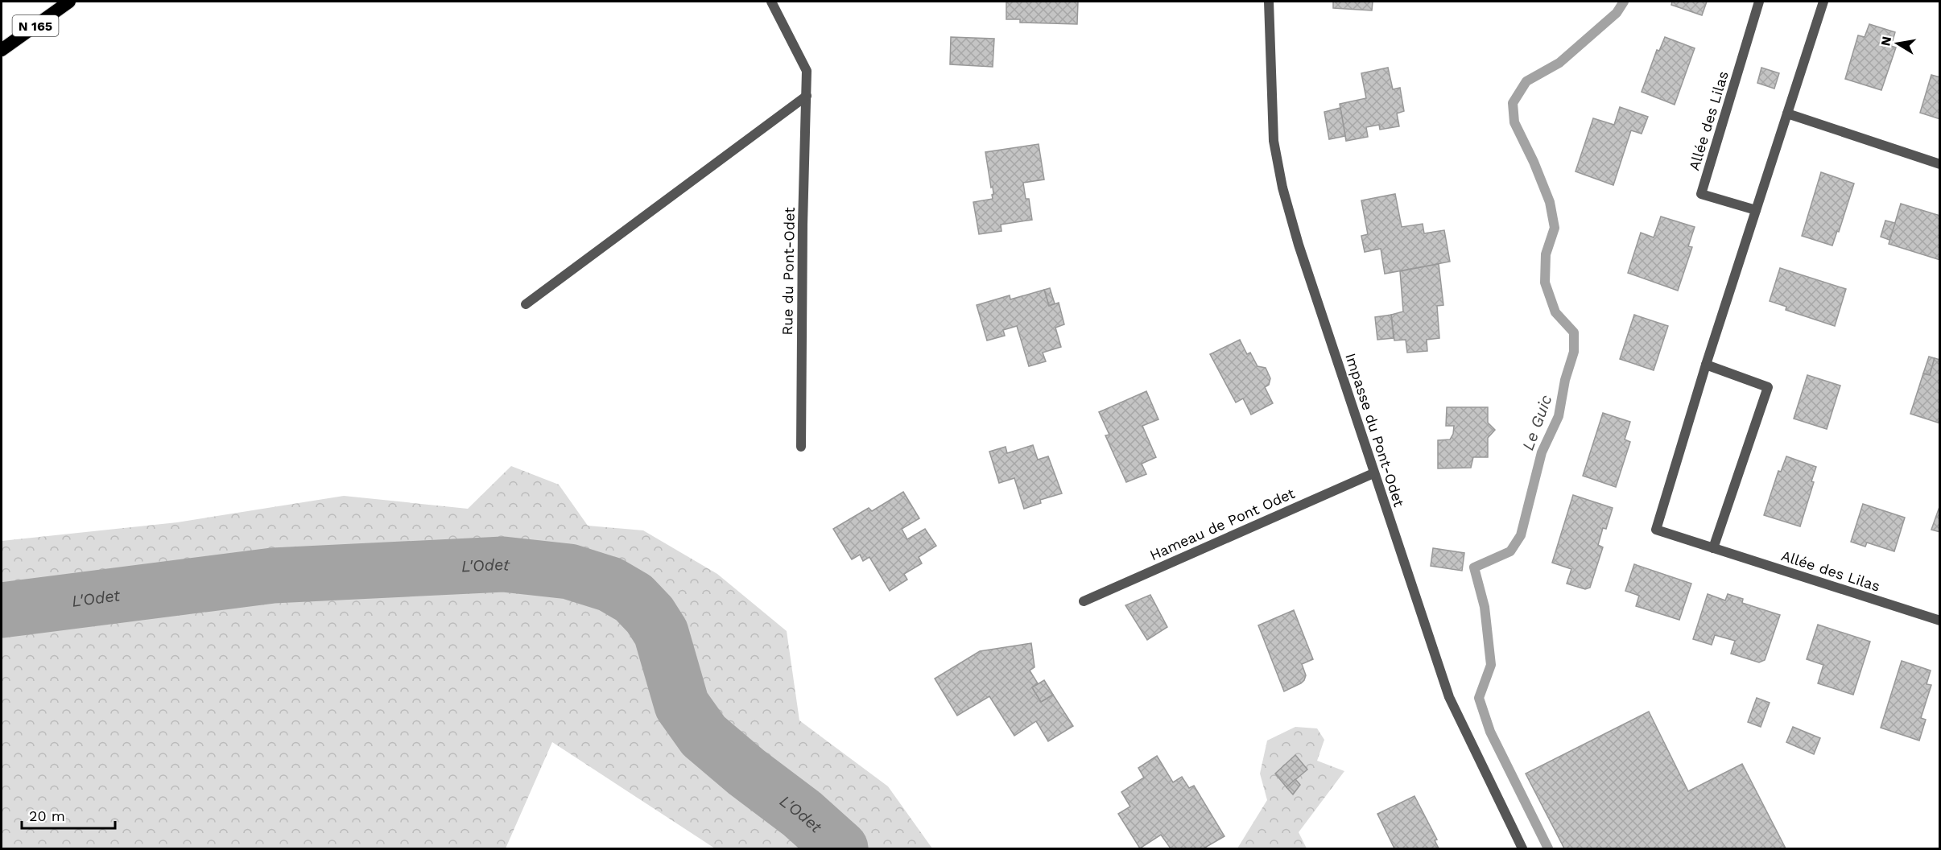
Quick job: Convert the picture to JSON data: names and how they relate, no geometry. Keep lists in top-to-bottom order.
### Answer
{
  "streets": {
    "highway": ["N 165"],
    "street": [
      "Allée des Lilas",
      "Rue du Pont-Odet",
      "Impasse du Pont-Odet",
      "Hameau de Pont Odet"
    ]
  },
  "crossings": [
    ["Impasse du Pont-Odet", "Hameau de Pont Odet"]
  ],
  "water": ["Le Guic", "L'Odet"],
  "scale_bar": "20 m",
  "north": "left"
}
